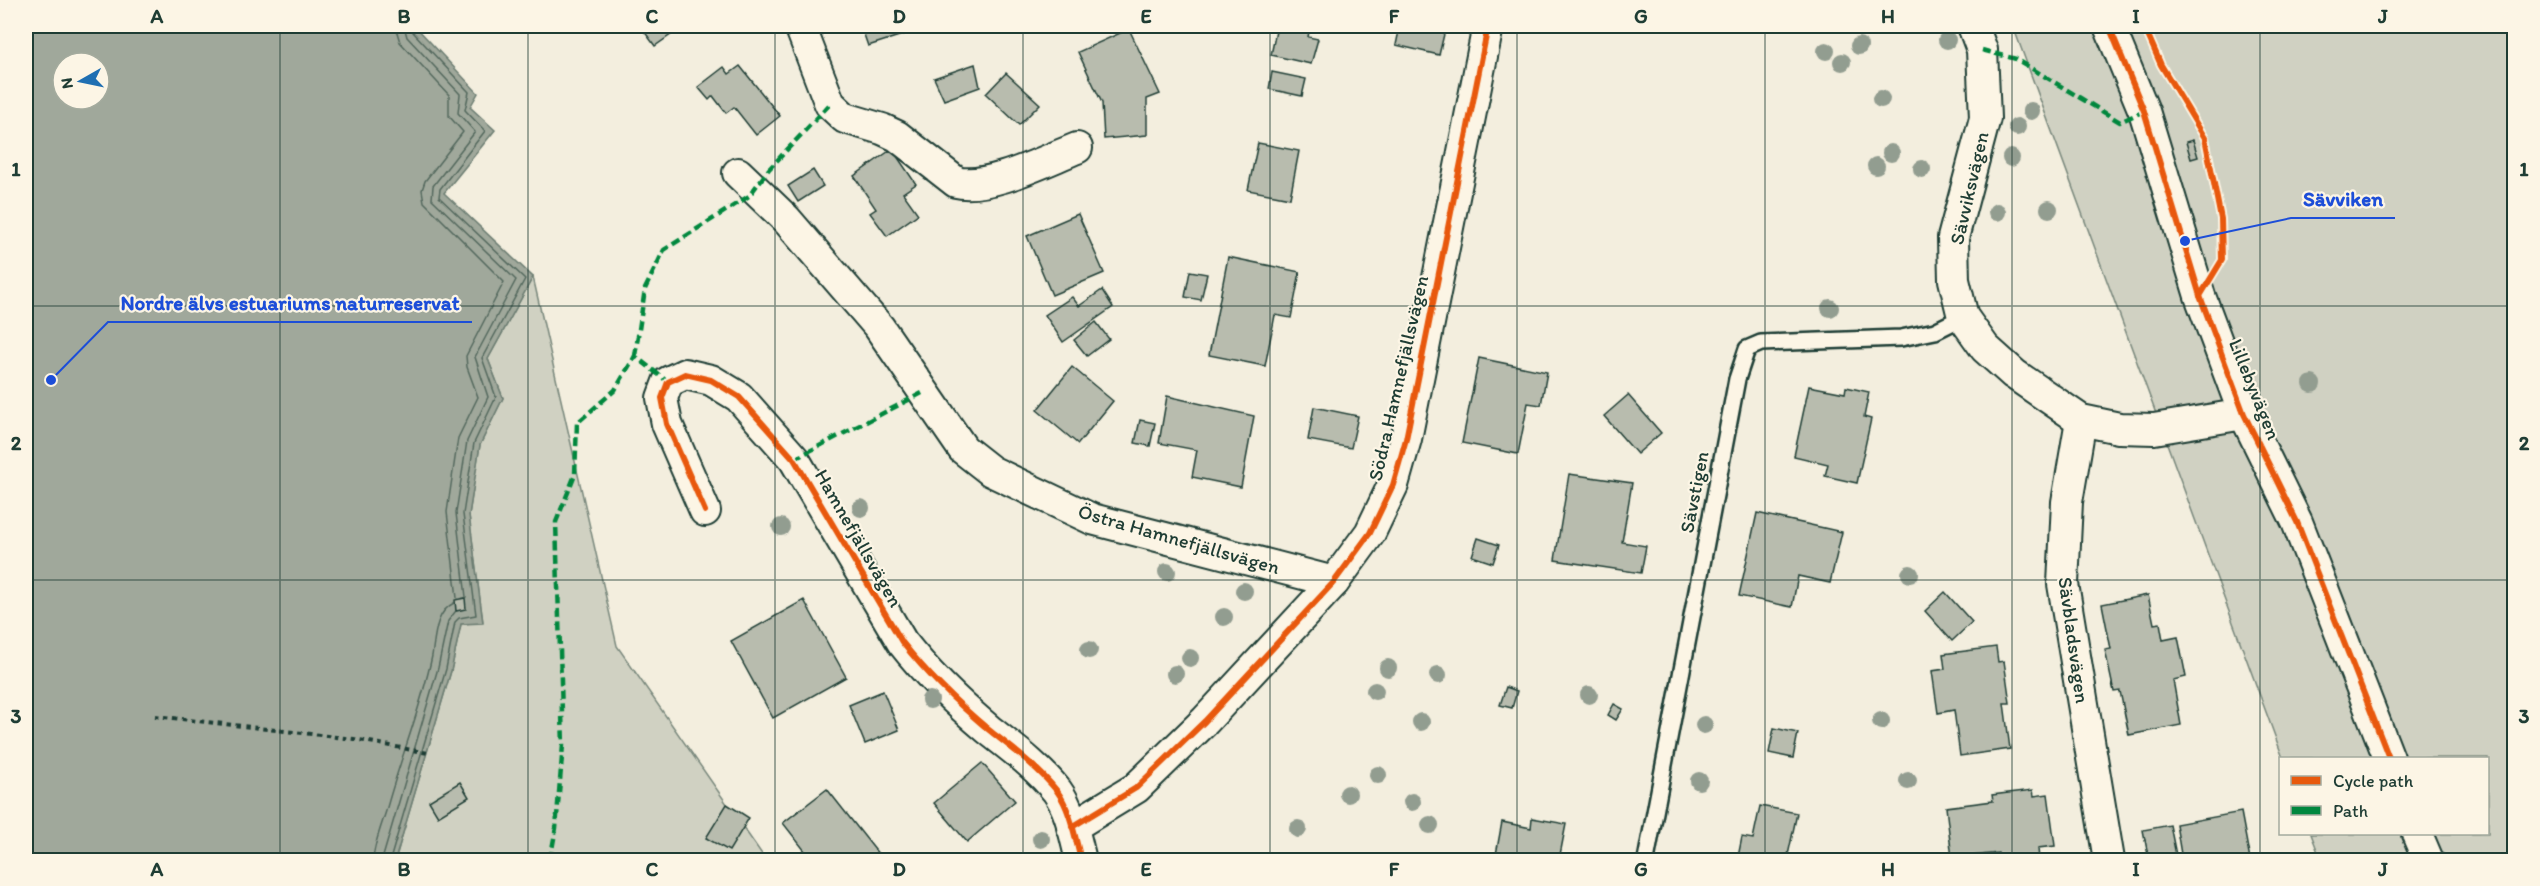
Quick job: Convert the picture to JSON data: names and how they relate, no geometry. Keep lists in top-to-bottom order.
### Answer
{
  "streets": {
    "street": [
      "Sävviksvägen",
      "Södra Hamnefjällsvägen",
      "Lillebyvägen",
      "Hamnefjällsvägen",
      "Östra Hamnefjällsvägen",
      "Sävbladsvägen"
    ],
    "lane": ["Sävstigen"]
  },
  "crossings": [
    ["Sävviksvägen", "Lillebyvägen"],
    ["Sävviksvägen", "Sävstigen"],
    ["Sävviksvägen", "Sävbladsvägen"],
    ["Södra Hamnefjällsvägen", "Hamnefjällsvägen"],
    ["Södra Hamnefjällsvägen", "Östra Hamnefjällsvägen"]
  ],
  "places": ["Sävviken", "Nordre älvs estuariums naturreservat"],
  "legend": ["Cycle path", "Path"],
  "north": "left",
  "grid": {
    "columns": [
      "A",
      "B",
      "C",
      "D",
      "E",
      "F",
      "G",
      "H",
      "I",
      "J"
    ],
    "rows": ["1", "2", "3"]
  }
}
